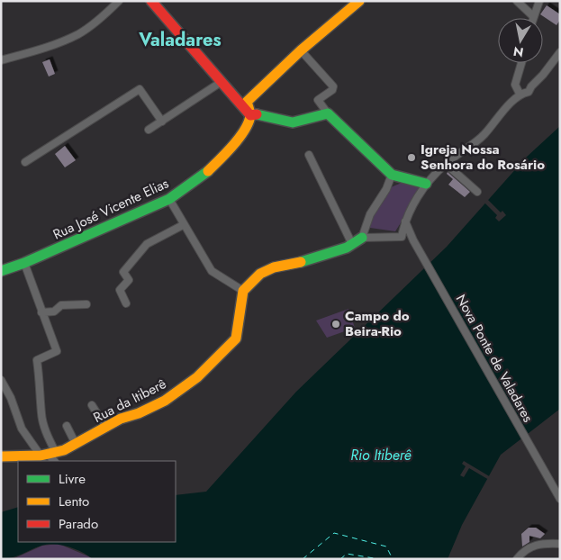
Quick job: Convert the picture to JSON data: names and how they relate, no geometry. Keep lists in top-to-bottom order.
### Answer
{
  "streets": {
    "street": ["Rua José Vicente Elias", "Nova Ponte de Valadares", "Rua da Itiberê"]
  },
  "districts": ["Valadares"],
  "water": ["Rio Itiberê"],
  "places": ["Igreja Nossa Senhora do Rosário", "Campo do Beira-Rio"],
  "legend": ["Livre", "Lento", "Parado"],
  "north": "bottom"
}
